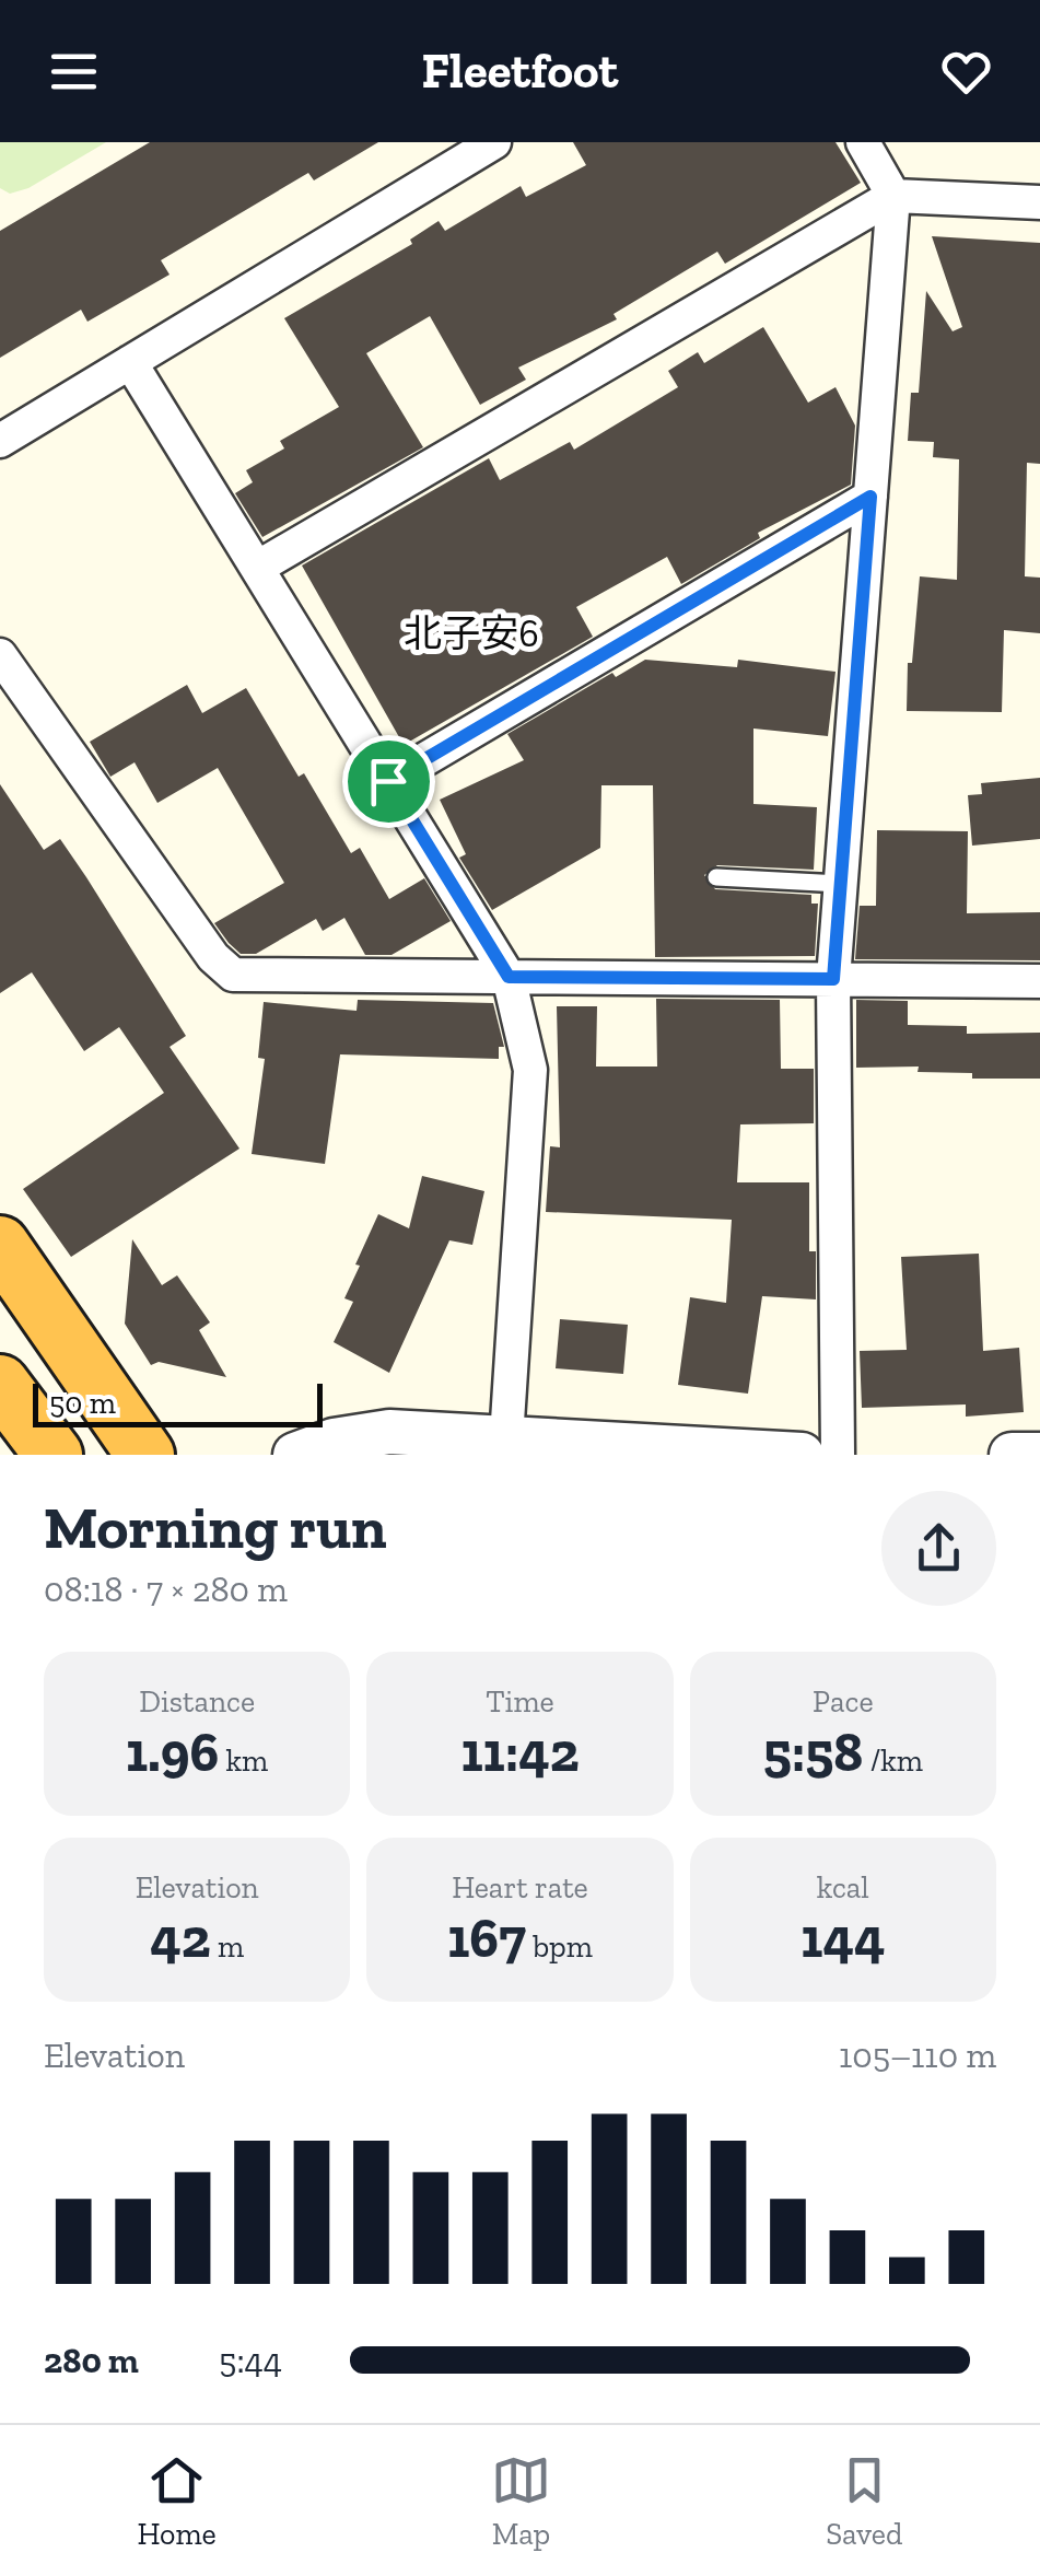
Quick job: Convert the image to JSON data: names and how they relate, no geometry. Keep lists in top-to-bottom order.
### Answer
{
  "districts": ["北子安6"],
  "scale_bar": "50 m",
  "page": {
    "header": "Fleetfoot",
    "scale": "50 m",
    "heading": ["Morning run", "08:18 · 7 × 280 m"],
    "stats": [
      ["Distance", "1.96 km"],
      ["Time", "11:42"],
      ["Pace", "5:58 /km"],
      ["Elevation", "42 m"],
      ["Heart rate", "167 bpm"],
      ["kcal", "144"]
    ],
    "chart": ["Elevation", "105–110 m"],
    "list": [
      {
        "name": "280 m",
        "note": "5:44"
      }
    ],
    "tabs": ["Home", "Map", "Saved"]
  }
}
